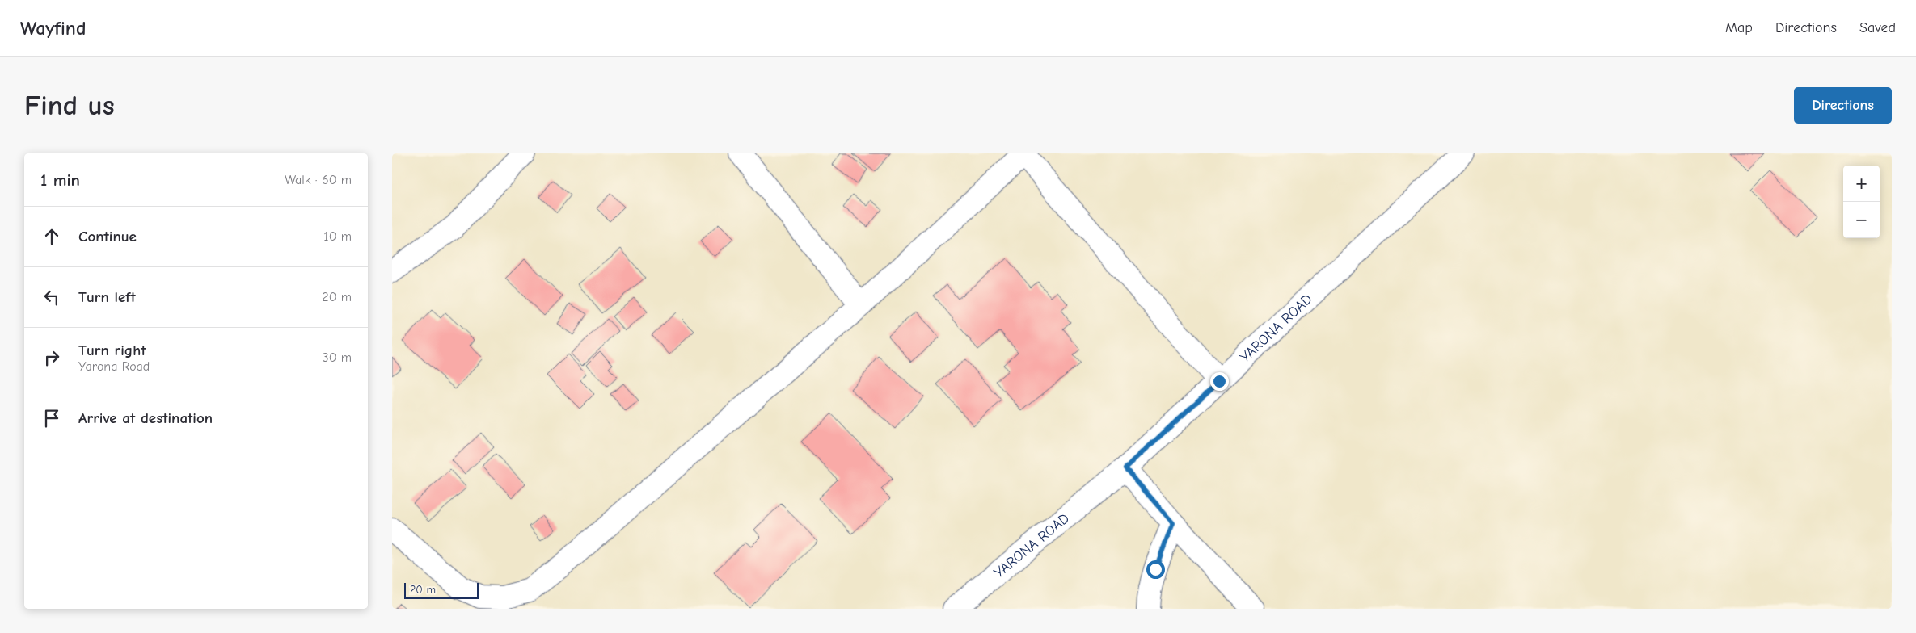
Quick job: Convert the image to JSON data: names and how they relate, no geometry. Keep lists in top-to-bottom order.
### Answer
{
  "streets": {
    "street": ["YARONA ROAD"]
  },
  "scale_bar": "20 m",
  "page": {
    "header": "Wayfind",
    "nav": ["Map", "Directions", "Saved"],
    "buttons": "Directions",
    "title": "Find us",
    "heading": ["1 min", "Walk · 60 m"],
    "map_buttons": ["+", "−"],
    "list": [
      ["Continue", "10 m"],
      ["Turn left", "20 m"],
      ["Turn right", "Yarona Road", "30 m"],
      "Arrive at destination"
    ],
    "scale": "20 m"
  }
}
